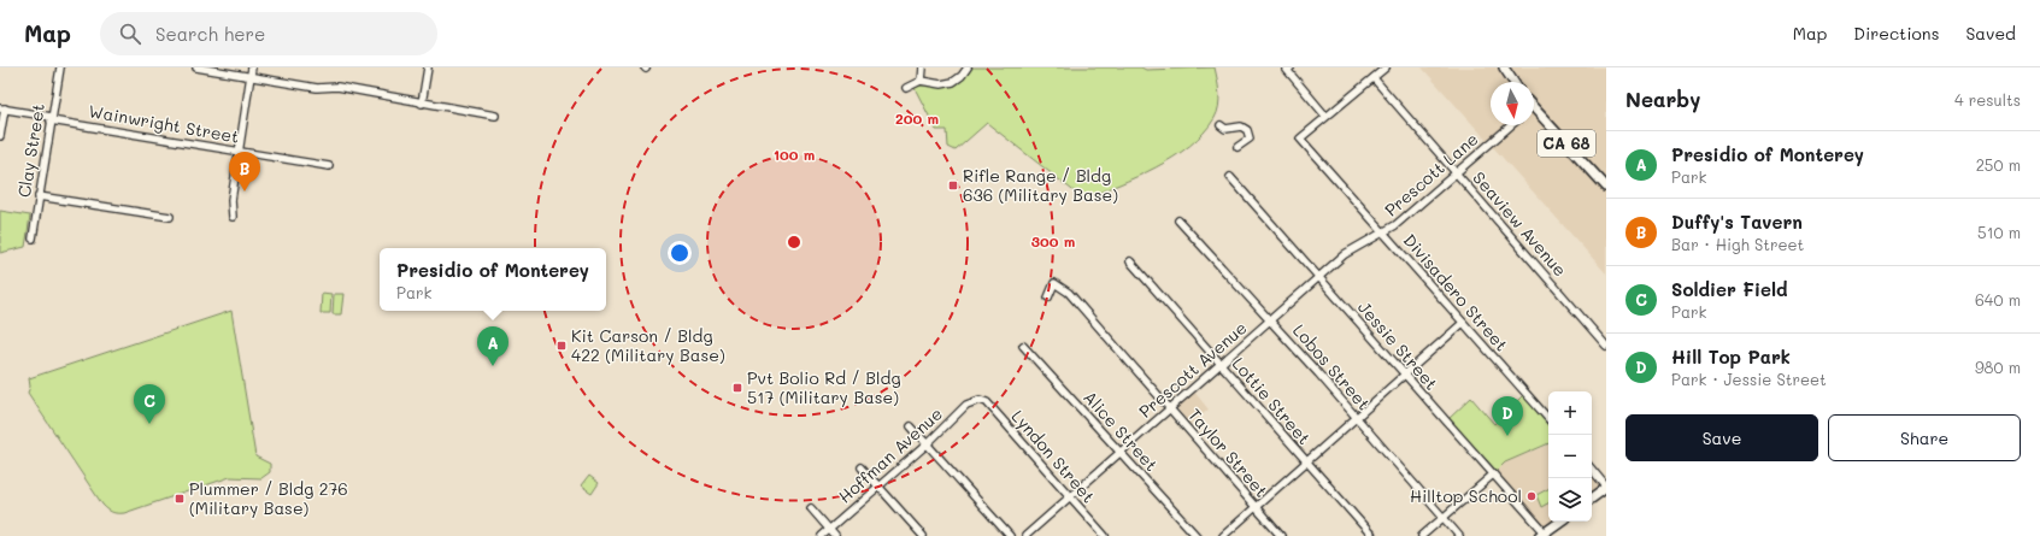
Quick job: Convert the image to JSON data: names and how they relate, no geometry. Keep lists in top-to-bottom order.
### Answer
{
  "streets": {
    "main road": ["CA 68"],
    "street": [
      "Wainwright Street",
      "Clay Street",
      "Prescott Lane",
      "Seaview Avenue",
      "Divisadero Street",
      "Jessie Street",
      "Lobos Street",
      "Prescott Avenue",
      "Lottie Street",
      "Alice Street",
      "Taylor Street",
      "Hoffman Avenue",
      "Lyndon Street"
    ]
  },
  "crossings": [
    ["Wainwright Street", "Clay Street"],
    ["Prescott Lane", "Seaview Avenue"],
    ["Prescott Lane", "Divisadero Street"],
    ["Prescott Lane", "Prescott Avenue"],
    ["Divisadero Street", "Prescott Avenue"],
    ["Jessie Street", "Prescott Avenue"],
    ["Lobos Street", "Prescott Avenue"],
    ["Prescott Avenue", "Lottie Street"],
    ["Prescott Avenue", "Alice Street"],
    ["Prescott Avenue", "Taylor Street"],
    ["Prescott Avenue", "Lyndon Street"],
    ["Hoffman Avenue", "Lyndon Street"]
  ],
  "places": {
    "transit": [
      "Rifle Range / Bldg 636 (Military Base)",
      "Kit Carson / Bldg 422 (Military Base)",
      "Pvt Bolio Rd / Bldg 517 (Military Base)",
      "Plummer / Bldg 276 (Military Base)"
    ],
    "other": ["Hilltop School"]
  },
  "north": "bottom",
  "page": {
    "header": "Map",
    "search": "Search here",
    "nav": ["Map", "Directions", "Saved"],
    "heading": ["Nearby", "4 results"],
    "list": [
      {
        "mark": "A",
        "name": "Presidio of Monterey",
        "note": "Park",
        "value": "250 m"
      },
      {
        "mark": "B",
        "name": "Duffy's Tavern",
        "note": "Bar · High Street",
        "value": "510 m"
      },
      {
        "mark": "C",
        "name": "Soldier Field",
        "note": "Park",
        "value": "640 m"
      },
      {
        "mark": "D",
        "name": "Hill Top Park",
        "note": "Park · Jessie Street",
        "value": "980 m"
      }
    ],
    "pins": [
      "B",
      "A",
      "C",
      "D"
    ],
    "popup": ["Presidio of Monterey", "Park"],
    "map_buttons": ["+", "−"],
    "buttons": ["Save", "Share"]
  },
  "rings": ["200 m", "100 m", "300 m"]
}
